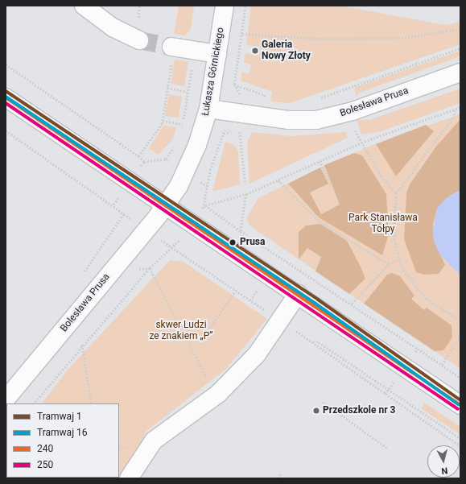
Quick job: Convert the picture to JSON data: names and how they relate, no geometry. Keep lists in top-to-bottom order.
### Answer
{
  "streets": {
    "street": ["Łukasza Górnickiego", "Bolesława Prusa"]
  },
  "crossings": [
    ["Łukasza Górnickiego", "Bolesława Prusa"]
  ],
  "parks": ["Park Stanisława Tołpy", "skwer Ludzi ze znakiem „P”"],
  "places": ["Galeria Nowy Złoty", "Prusa", "Przedszkole nr 3"],
  "lines": [
    "tram line 1",
    "tram line 16",
    "transit line 240",
    "transit line 250"
  ],
  "legend": [
    "Tramwaj 1",
    "Tramwaj 16",
    "240",
    "250"
  ],
  "north": "bottom"
}
